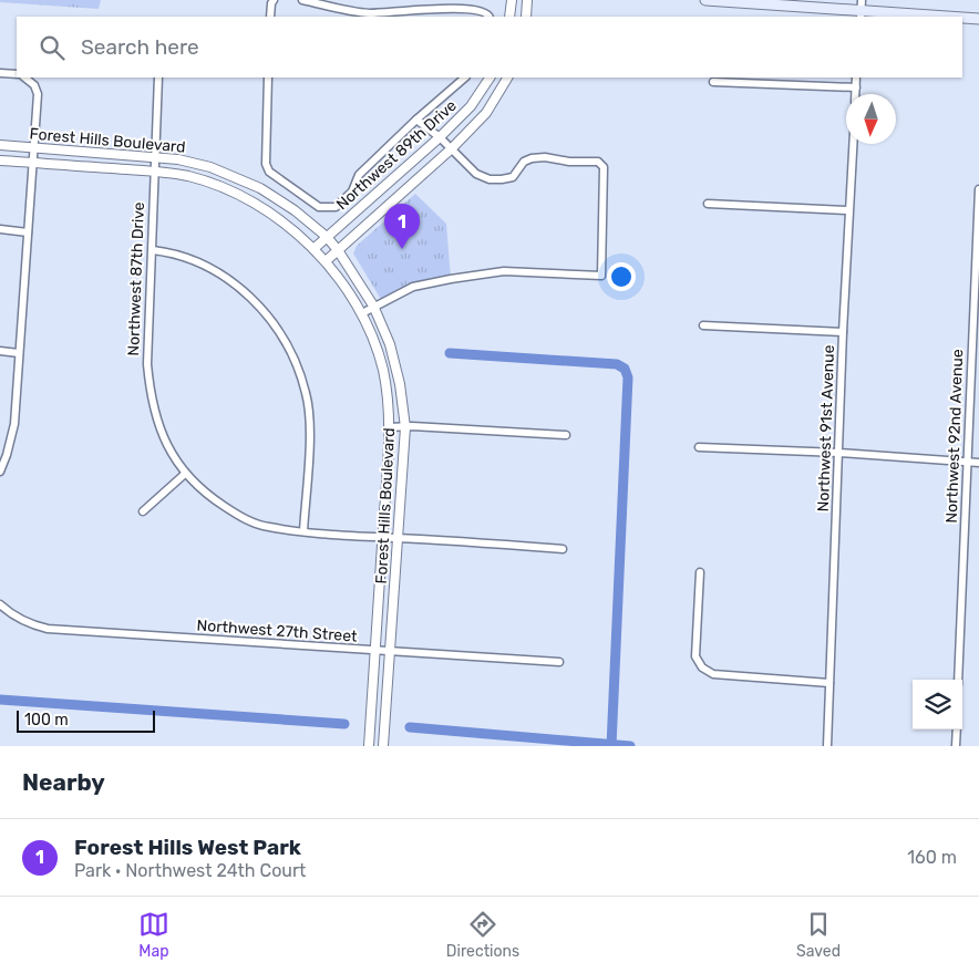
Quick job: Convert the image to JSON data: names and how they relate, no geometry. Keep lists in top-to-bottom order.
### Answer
{
  "streets": {
    "street": [
      "Forest Hills Boulevard",
      "Northwest 89th Drive",
      "Northwest 87th Drive",
      "Northwest 91st Avenue",
      "Northwest 92nd Avenue",
      "Northwest 27th Street"
    ]
  },
  "crossings": [
    ["Forest Hills Boulevard", "Northwest 89th Drive"],
    ["Forest Hills Boulevard", "Northwest 87th Drive"],
    ["Forest Hills Boulevard", "Northwest 27th Street"]
  ],
  "scale_bar": "100 m",
  "north": "bottom",
  "page": {
    "search": "Search here",
    "pins": "1",
    "scale": "100 m",
    "heading": "Nearby",
    "list": [
      {
        "mark": "1",
        "name": "Forest Hills West Park",
        "note": "Park · Northwest 24th Court",
        "value": "160 m"
      }
    ],
    "nav": ["Map", "Directions", "Saved"]
  }
}
